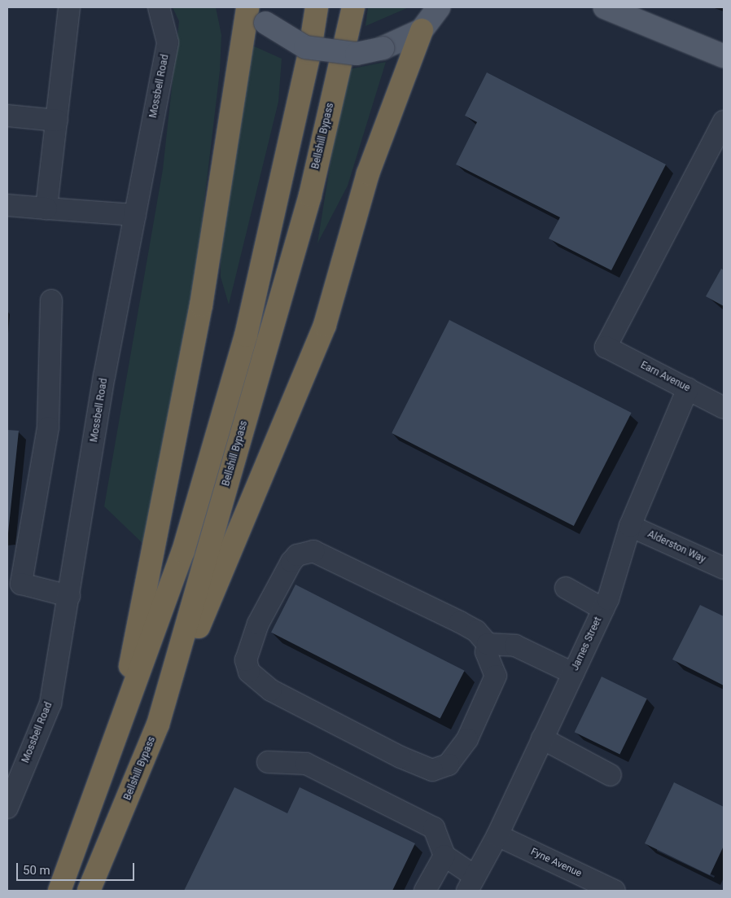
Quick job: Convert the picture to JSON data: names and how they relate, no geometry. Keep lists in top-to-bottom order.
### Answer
{
  "streets": {
    "highway": ["Bellshill Bypass"],
    "street": [
      "Mossbell Road",
      "Earn Avenue",
      "Alderston Way",
      "James Street",
      "Fyne Avenue"
    ]
  },
  "crossings": [
    ["Earn Avenue", "James Street"],
    ["Alderston Way", "James Street"],
    ["James Street", "Fyne Avenue"]
  ],
  "scale_bar": "50 m"
}
